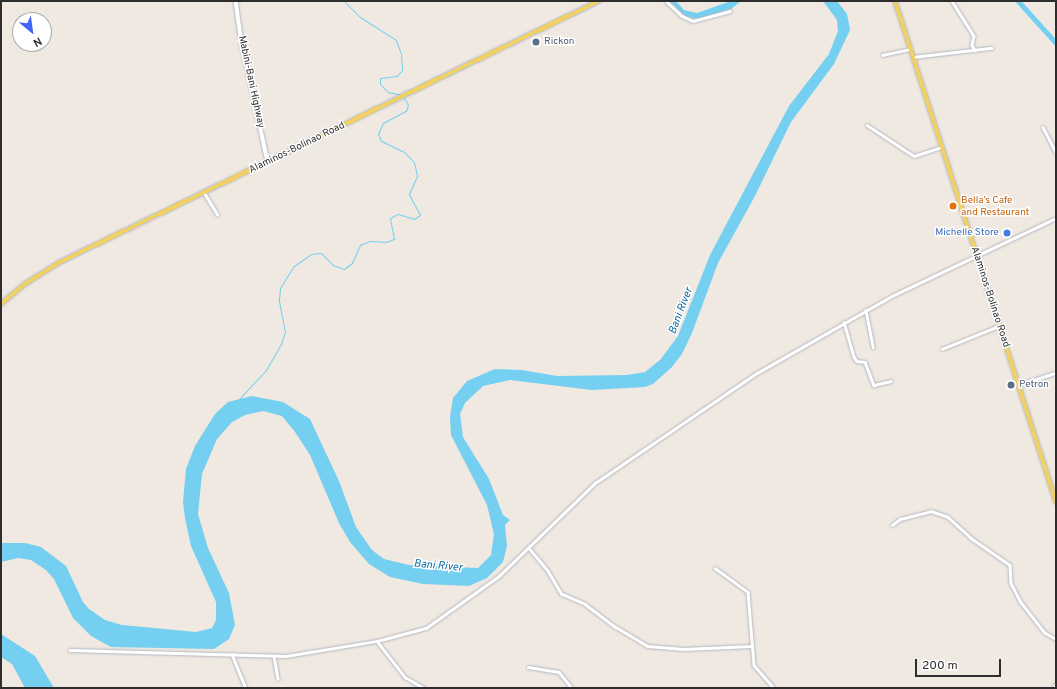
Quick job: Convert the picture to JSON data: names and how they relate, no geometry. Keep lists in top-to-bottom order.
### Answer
{
  "streets": {
    "main road": ["Mabini-Bani Highway", "Alaminos-Bolinao Road"]
  },
  "crossings": [
    ["Mabini-Bani Highway", "Alaminos-Bolinao Road"]
  ],
  "water": ["Bani River"],
  "places": [
    "Rickon",
    "Bella’s Cafe and Restaurant",
    "Michelle Store",
    "Petron"
  ],
  "scale_bar": "200 m",
  "north": "bottom right"
}
